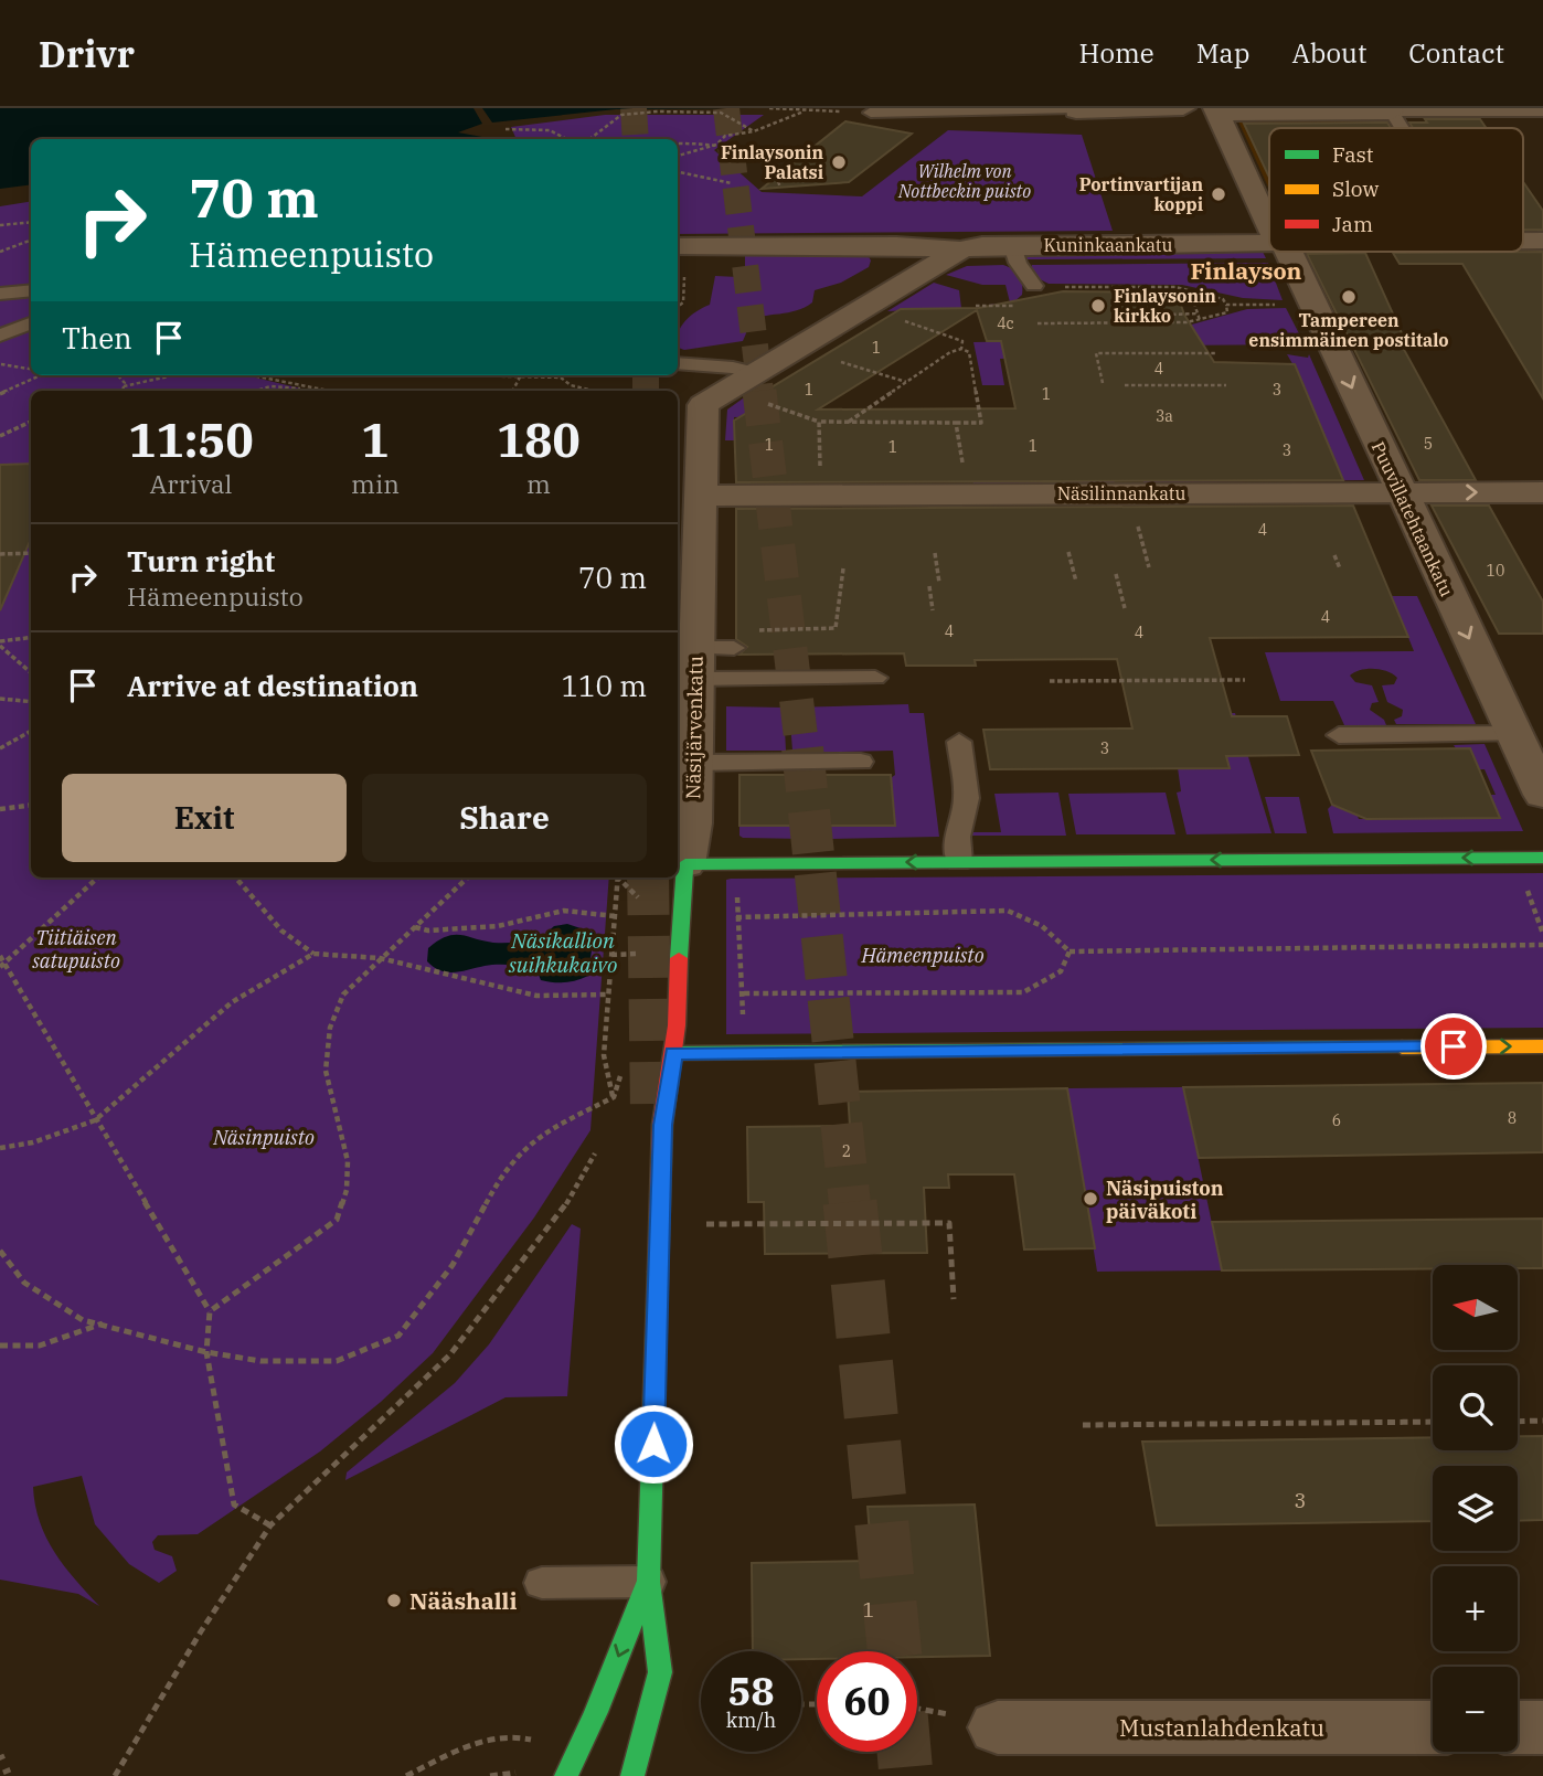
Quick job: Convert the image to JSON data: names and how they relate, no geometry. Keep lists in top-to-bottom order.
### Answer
{
  "streets": {
    "main road": ["Näsijärvenkatu"],
    "street": [
      "Kuninkaankatu",
      "Näsilinnankatu",
      "Puuvillatehtaankatu",
      "Mustanlahdenkatu"
    ]
  },
  "crossings": [
    ["Kuninkaankatu", "Näsijärvenkatu"],
    ["Näsilinnankatu", "Puuvillatehtaankatu"],
    ["Näsilinnankatu", "Näsijärvenkatu"]
  ],
  "one_way": ["Puuvillatehtaankatu"],
  "districts": ["Finlayson"],
  "water": ["Näsikallion suihkukaivo"],
  "parks": [
    "Wilhelm von Nottbeckin puisto",
    "Tiitiäisen satupuisto",
    "Hämeenpuisto",
    "Näsinpuisto"
  ],
  "places": [
    "Finlaysonin Palatsi",
    "Portinvartijan koppi",
    "Tampereen ensimmäinen postitalo",
    "Finlaysonin kirkko",
    "Näsipuiston päiväkoti",
    "Nääshalli"
  ],
  "house_numbers": [
    "4c",
    "1",
    "4",
    "1",
    "3",
    "1",
    "3a",
    "5",
    "1",
    "1",
    "1",
    "3",
    "4",
    "10",
    "4",
    "4",
    "4",
    "3",
    "8",
    "6",
    "2",
    "3",
    "1"
  ],
  "legend": ["Fast", "Slow", "Jam"],
  "north": "left",
  "page": {
    "header": "Drivr",
    "nav": [
      "Home",
      "Map",
      "About",
      "Contact"
    ],
    "turn": ["70 m", "Hämeenpuisto"],
    "then": "Then",
    "eta": [
      "11:50",
      "Arrival",
      "1",
      "min",
      "180",
      "m"
    ],
    "list": [
      {
        "name": "Turn right",
        "note": "Hämeenpuisto",
        "value": "70 m"
      },
      {
        "name": "Arrive at destination",
        "value": "110 m"
      }
    ],
    "buttons": ["Exit", "Share"],
    "map_buttons": ["+", "−"],
    "speed": "58 km/h",
    "limit": "60"
  }
}
